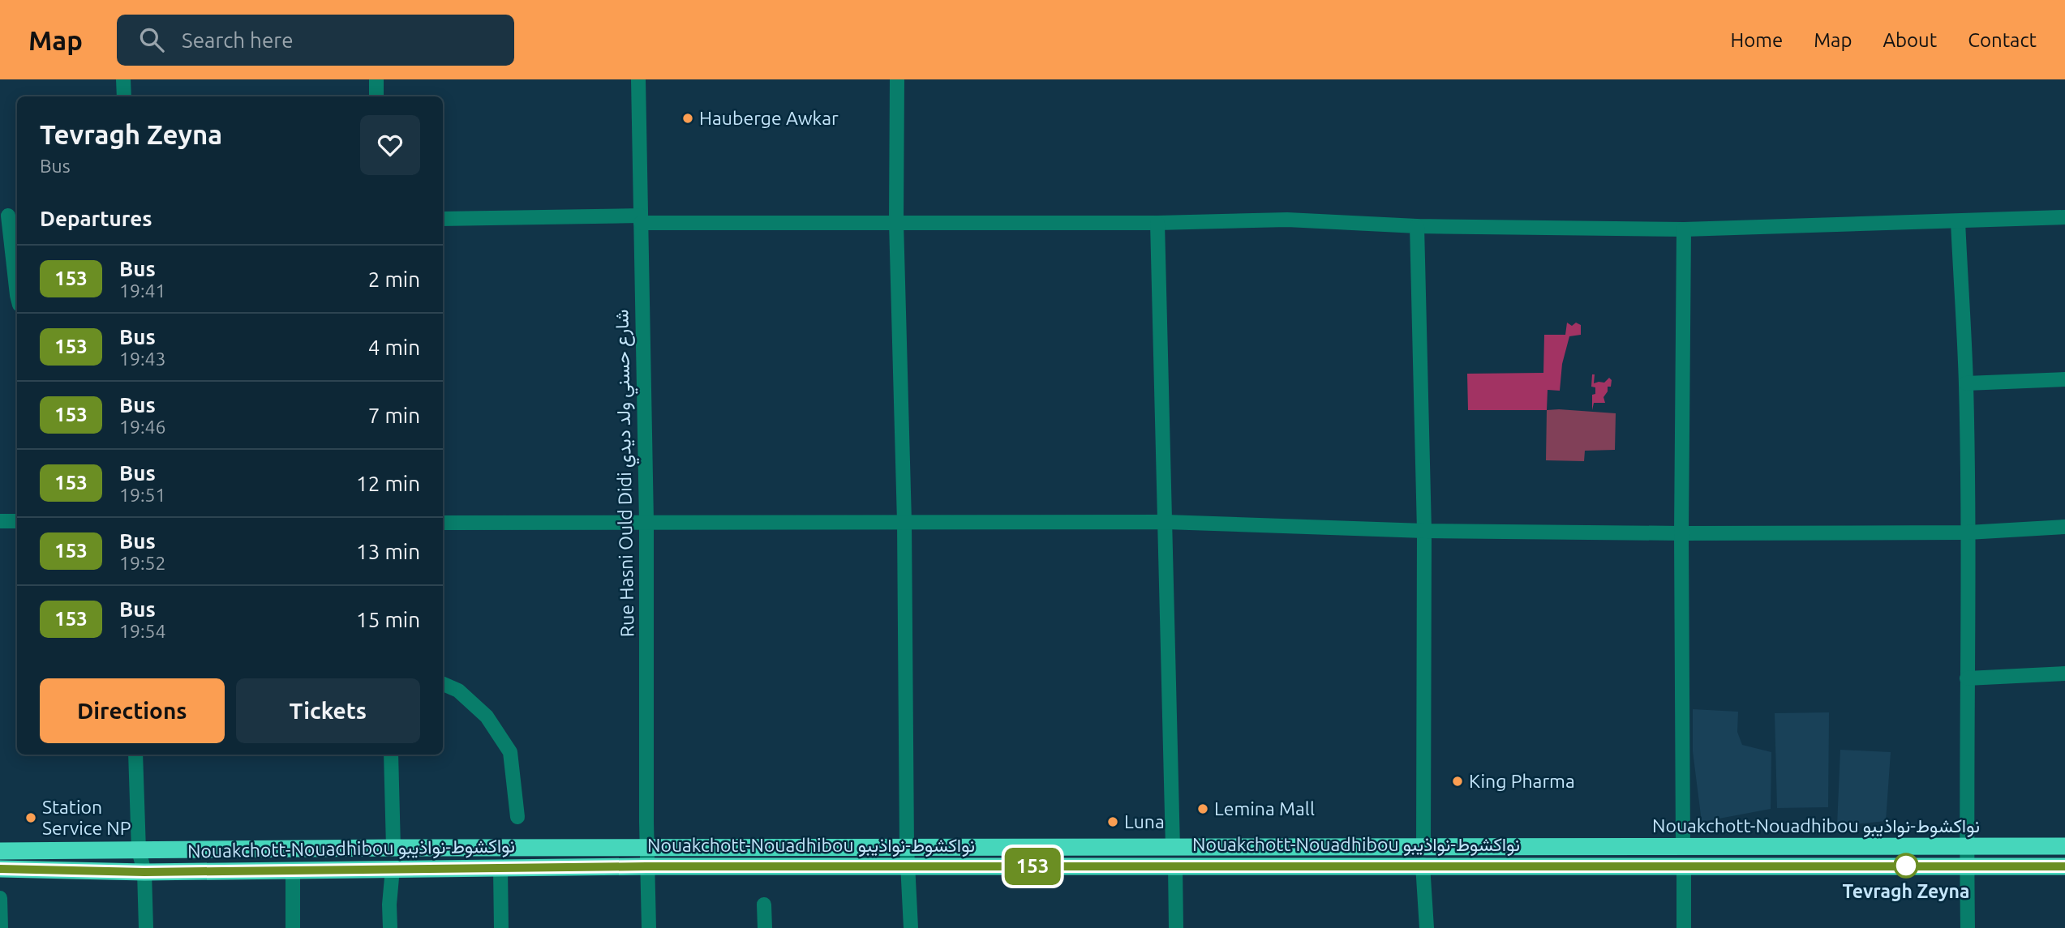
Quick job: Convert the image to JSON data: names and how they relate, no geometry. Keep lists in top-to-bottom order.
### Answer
{
  "streets": {
    "highway": ["Nouakchott-Nouadhibou نواكشوط-نواذيبو"],
    "street": ["Rue Hasni Ould Didi شارع حسني ولد ديدي"]
  },
  "crossings": [
    ["Rue Hasni Ould Didi شارع حسني ولد ديدي", "Nouakchott-Nouadhibou نواكشوط-نواذيبو"]
  ],
  "places": [
    "Hauberge Awkar",
    "King Pharma",
    "Lemina Mall",
    "Station Service NP",
    "Luna",
    "Tevragh Zeyna"
  ],
  "lines": ["bus line 153"],
  "page": {
    "header": "Map",
    "search": "Search here",
    "nav": [
      "Home",
      "Map",
      "About",
      "Contact"
    ],
    "on_map": "153",
    "heading": [
      ["Tevragh Zeyna", "Bus"],
      "Departures"
    ],
    "list": [
      {
        "mark": "153",
        "name": "Bus",
        "note": "19:41",
        "value": "2 min"
      },
      {
        "mark": "153",
        "name": "Bus",
        "note": "19:43",
        "value": "4 min"
      },
      {
        "mark": "153",
        "name": "Bus",
        "note": "19:46",
        "value": "7 min"
      },
      {
        "mark": "153",
        "name": "Bus",
        "note": "19:51",
        "value": "12 min"
      },
      {
        "mark": "153",
        "name": "Bus",
        "note": "19:52",
        "value": "13 min"
      },
      {
        "mark": "153",
        "name": "Bus",
        "note": "19:54",
        "value": "15 min"
      }
    ],
    "buttons": ["Directions", "Tickets"]
  }
}
